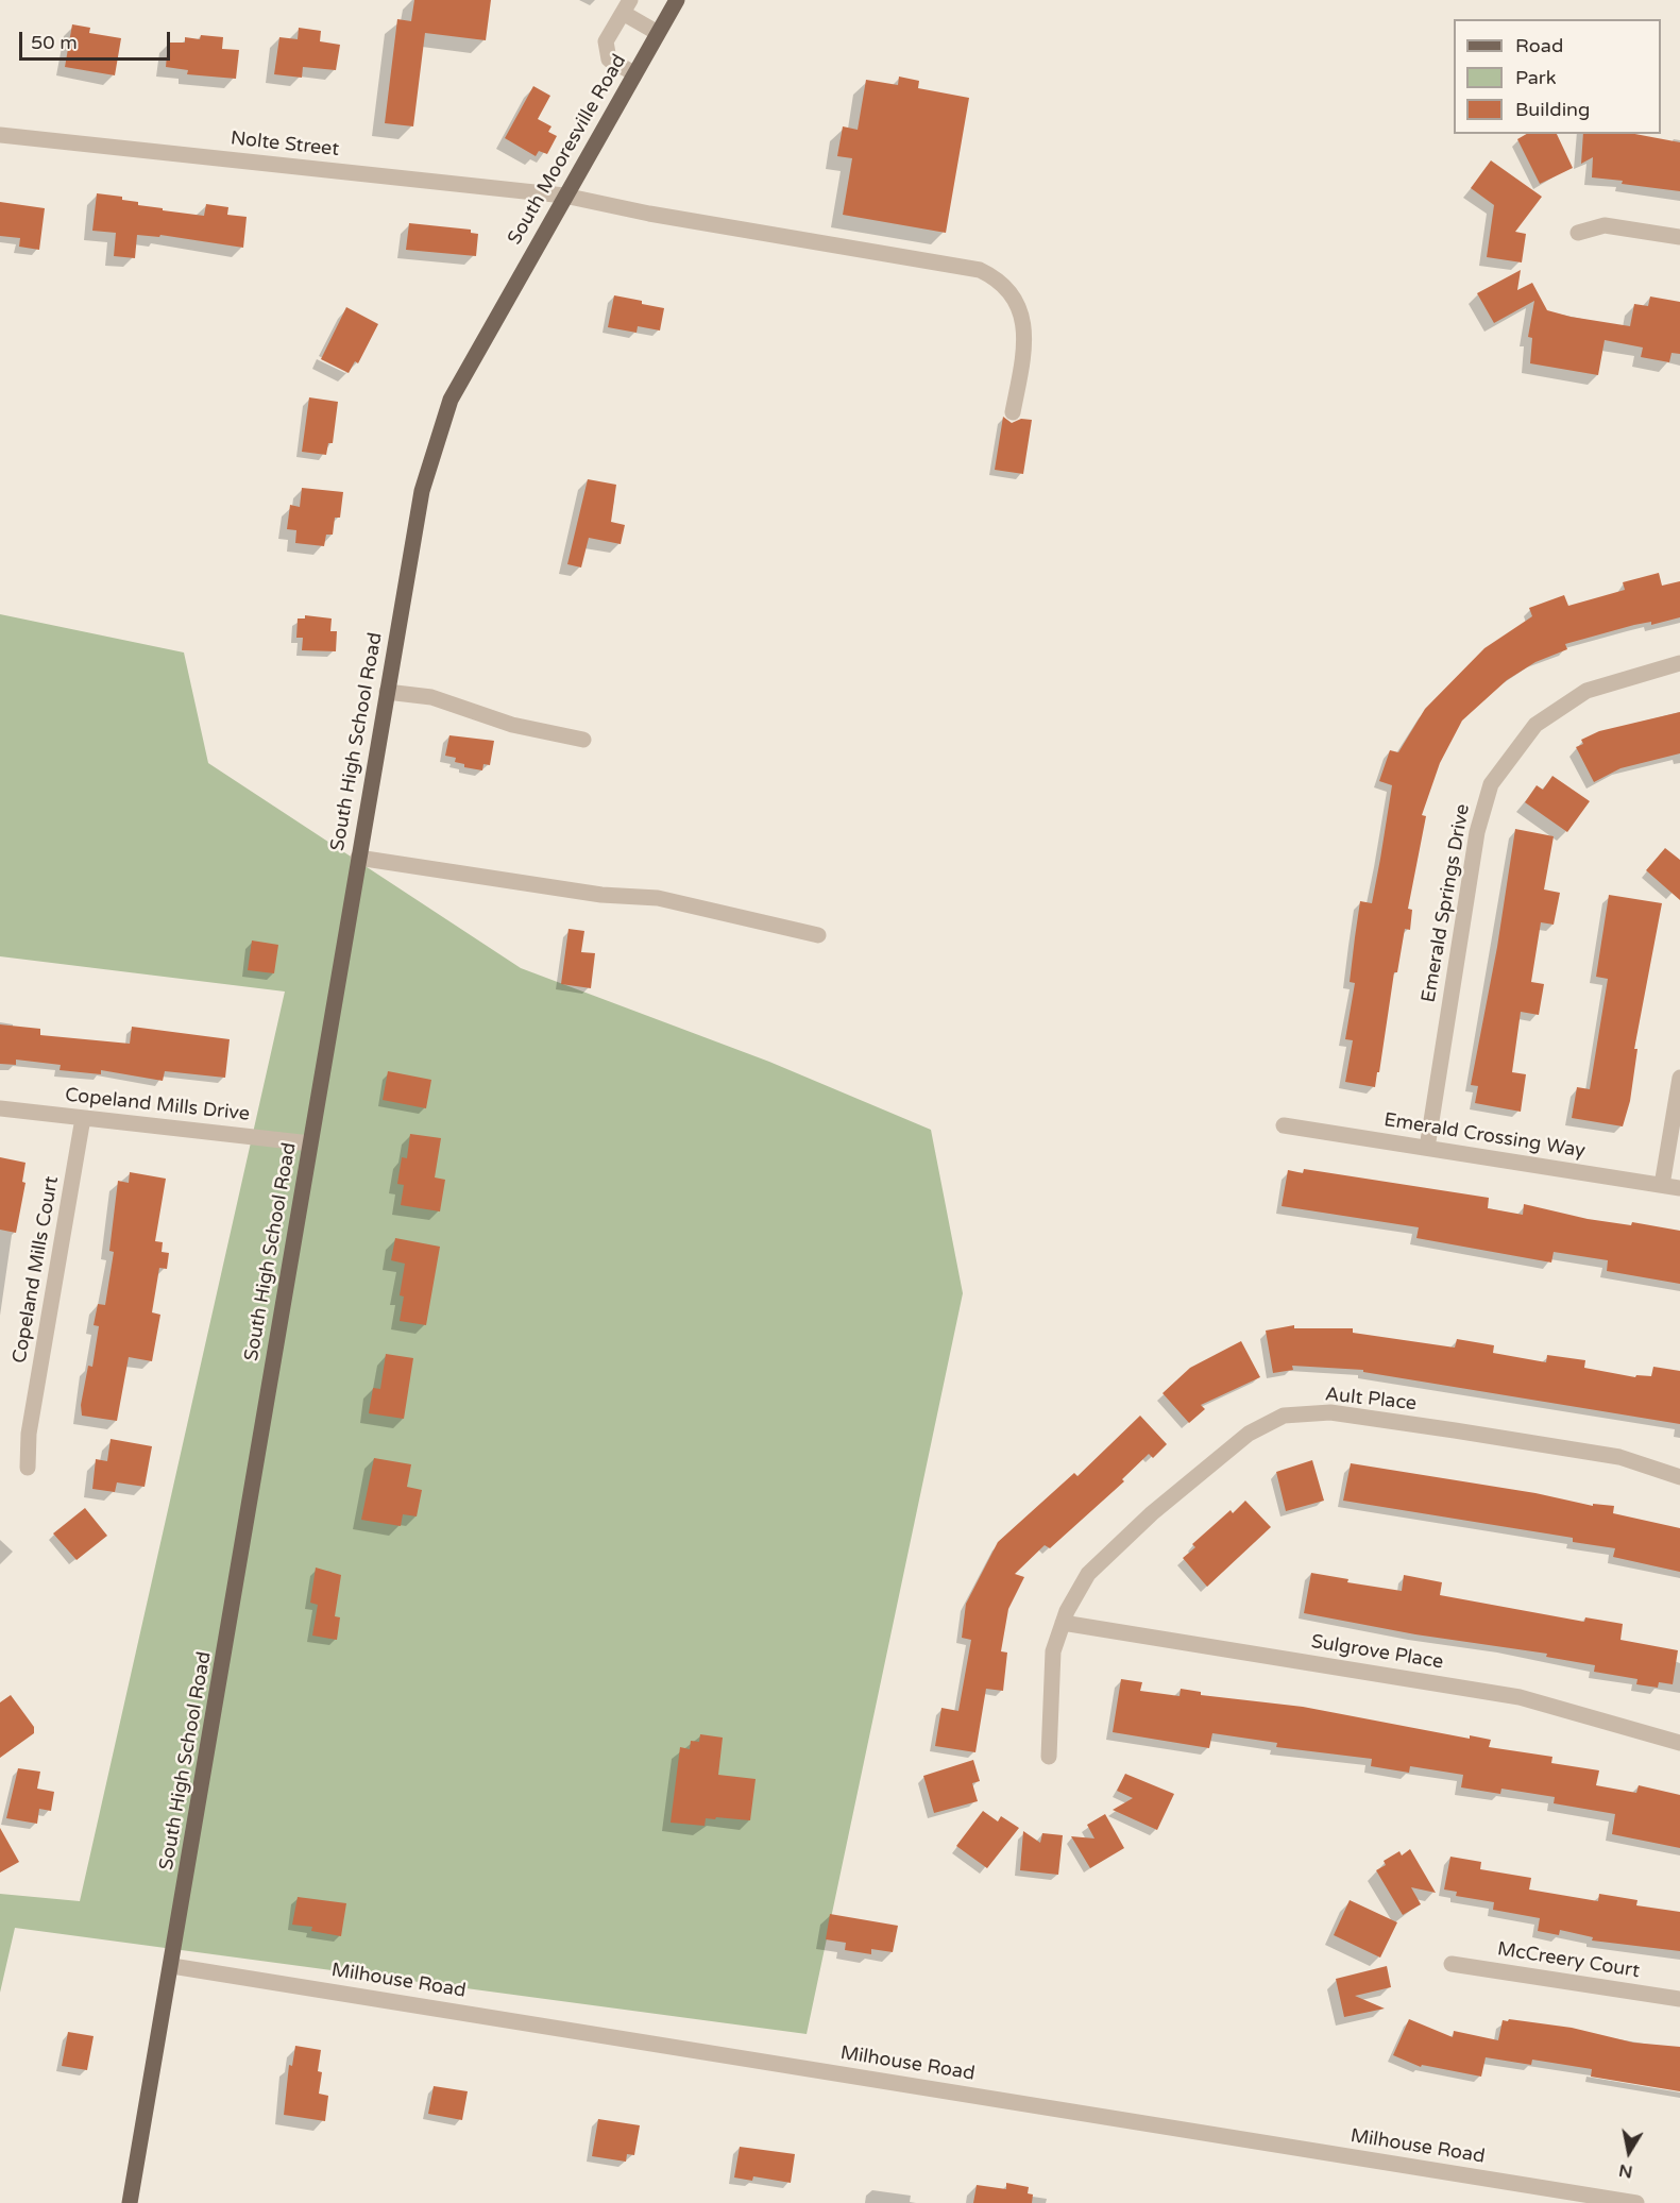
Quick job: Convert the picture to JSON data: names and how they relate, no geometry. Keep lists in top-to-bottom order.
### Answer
{
  "streets": {
    "main road": ["South Mooresville Road", "South High School Road"],
    "street": [
      "Nolte Street",
      "Emerald Springs Drive",
      "Copeland Mills Drive",
      "Emerald Crossing Way",
      "Copeland Mills Court",
      "Ault Place",
      "Sulgrove Place",
      "McCreery Court",
      "Milhouse Road"
    ]
  },
  "crossings": [
    ["Nolte Street", "South Mooresville Road"],
    ["South Mooresville Road", "South High School Road"],
    ["South High School Road", "Copeland Mills Drive"],
    ["South High School Road", "Milhouse Road"],
    ["Emerald Springs Drive", "Emerald Crossing Way"],
    ["Copeland Mills Drive", "Copeland Mills Court"],
    ["Ault Place", "Sulgrove Place"]
  ],
  "legend": ["Road", "Park", "Building"],
  "scale_bar": "50 m",
  "north": "bottom"
}
